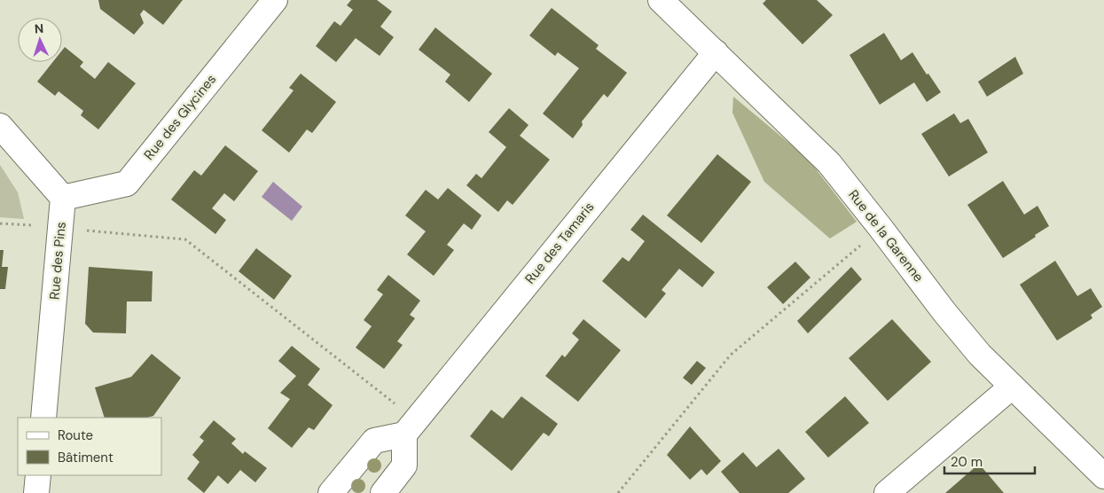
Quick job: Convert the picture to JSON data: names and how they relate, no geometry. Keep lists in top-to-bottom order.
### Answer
{
  "streets": {
    "street": [
      "Rue des Glycines",
      "Rue de la Garenne",
      "Rue des Tamaris",
      "Rue des Pins"
    ]
  },
  "crossings": [
    ["Rue des Glycines", "Rue des Pins"],
    ["Rue de la Garenne", "Rue des Tamaris"]
  ],
  "legend": ["Route", "Bâtiment"],
  "scale_bar": "20 m",
  "north": "top"
}
